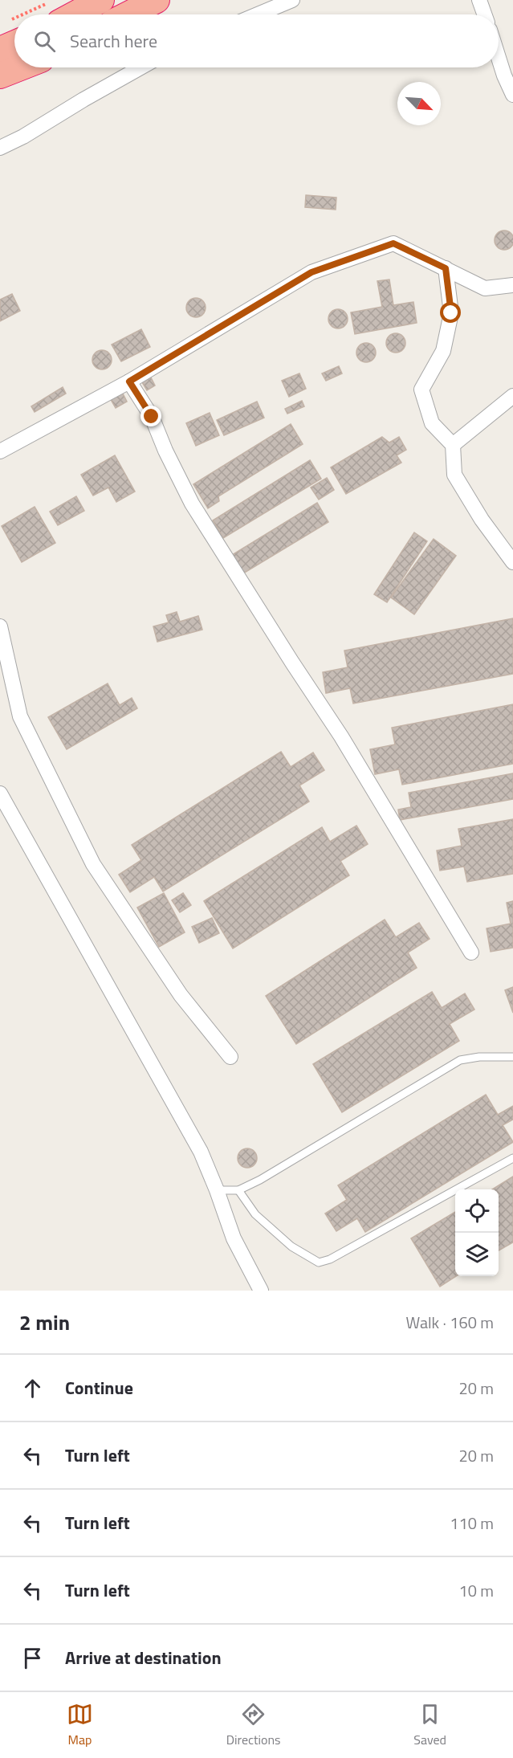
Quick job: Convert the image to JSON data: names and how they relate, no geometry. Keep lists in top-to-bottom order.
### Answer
{
  "north": "bottom right",
  "page": {
    "search": "Search here",
    "heading": ["2 min", "Walk · 160 m"],
    "list": [
      ["Continue", "20 m"],
      ["Turn left", "20 m"],
      ["Turn left", "110 m"],
      ["Turn left", "10 m"],
      "Arrive at destination"
    ],
    "nav": ["Map", "Directions", "Saved"]
  }
}
